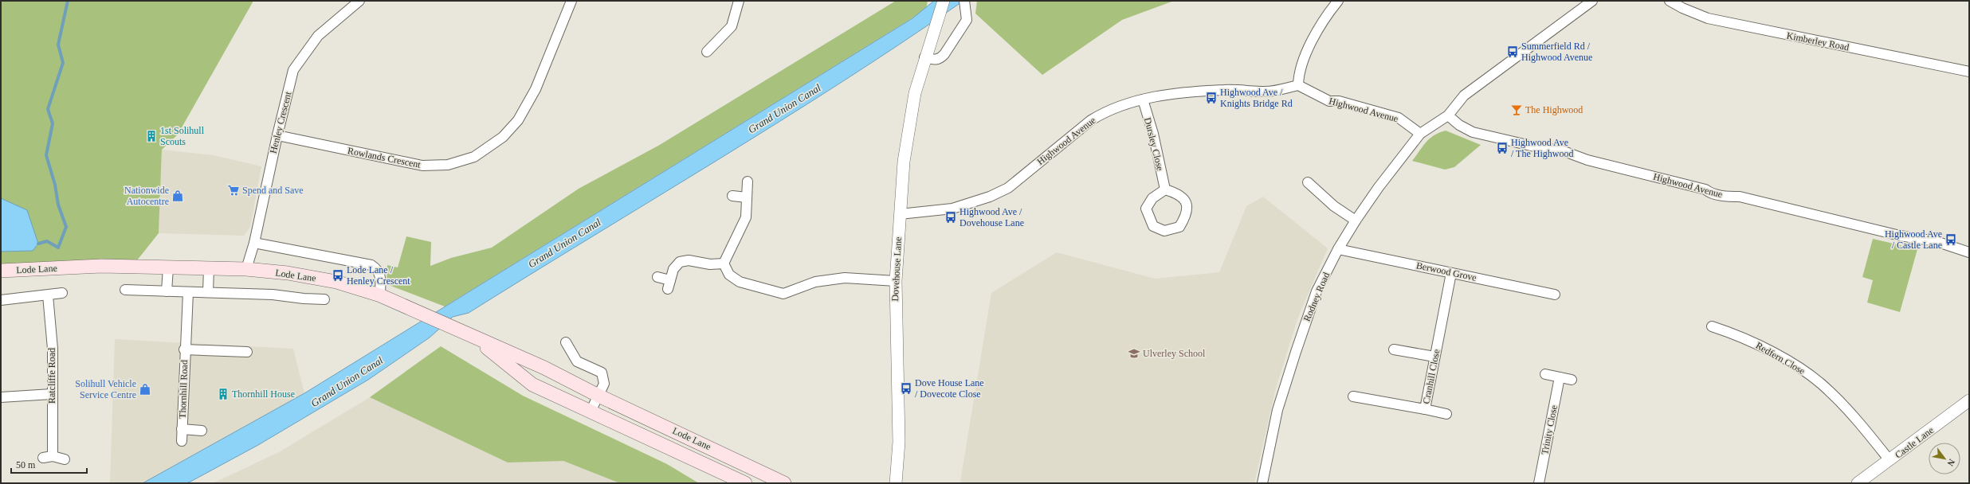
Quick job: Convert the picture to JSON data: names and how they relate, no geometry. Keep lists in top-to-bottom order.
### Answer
{
  "streets": {
    "main road": ["Lode Lane"],
    "street": [
      "Kimberley Road",
      "Highwood Avenue",
      "Henley Crescent",
      "Dursley Close",
      "Rowlands Crescent",
      "Dovehouse Lane",
      "Berwood Grove",
      "Rodney Road",
      "Redfern Close",
      "Ratcliffe Road",
      "Cranhill Close",
      "Thornhill Road",
      "Trinity Close",
      "Castle Lane"
    ]
  },
  "crossings": [
    ["Highwood Avenue", "Dursley Close"],
    ["Highwood Avenue", "Dovehouse Lane"],
    ["Highwood Avenue", "Rodney Road"],
    ["Henley Crescent", "Rowlands Crescent"],
    ["Henley Crescent", "Lode Lane"],
    ["Berwood Grove", "Rodney Road"],
    ["Berwood Grove", "Cranhill Close"],
    ["Redfern Close", "Castle Lane"]
  ],
  "water": ["Grand Union Canal"],
  "places": {
    "bus stop": [
      "Summerfield Rd / Highwood Avenue",
      "Highwood Ave / Knights Bridge Rd",
      "Highwood Ave / The Highwood",
      "Highwood Ave / Dovehouse Lane",
      "Highwood Ave / Castle Lane",
      "Lode Lane / Henley Crescent",
      "Dove House Lane / Dovecote Close"
    ],
    "bar": ["The Highwood"],
    "building": ["1st Solihull Scouts", "Thornhill House"],
    "supermarket": ["Spend and Save"],
    "shop": ["Nationwide Autocentre", "Solihull Vehicle Service Centre"],
    "school or university": ["Ulverley School"]
  },
  "scale_bar": "50 m",
  "north": "bottom right"
}
